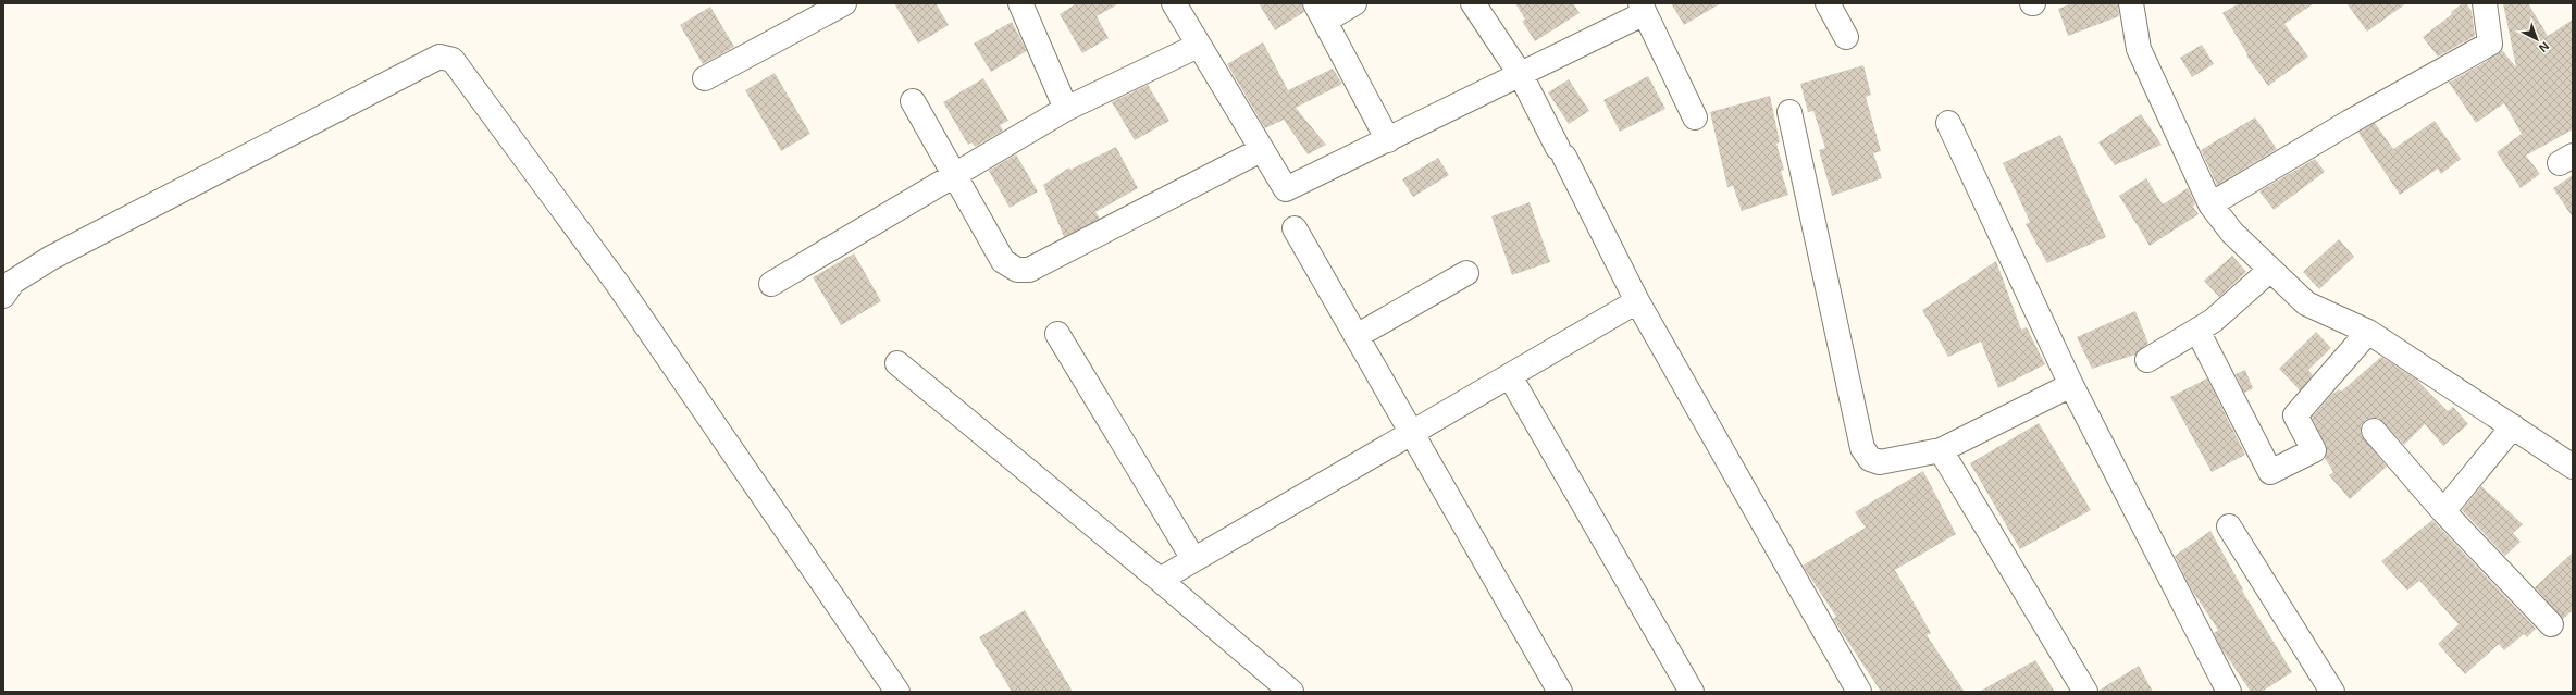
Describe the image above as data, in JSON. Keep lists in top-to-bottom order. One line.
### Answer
{"north":"bottom right"}
